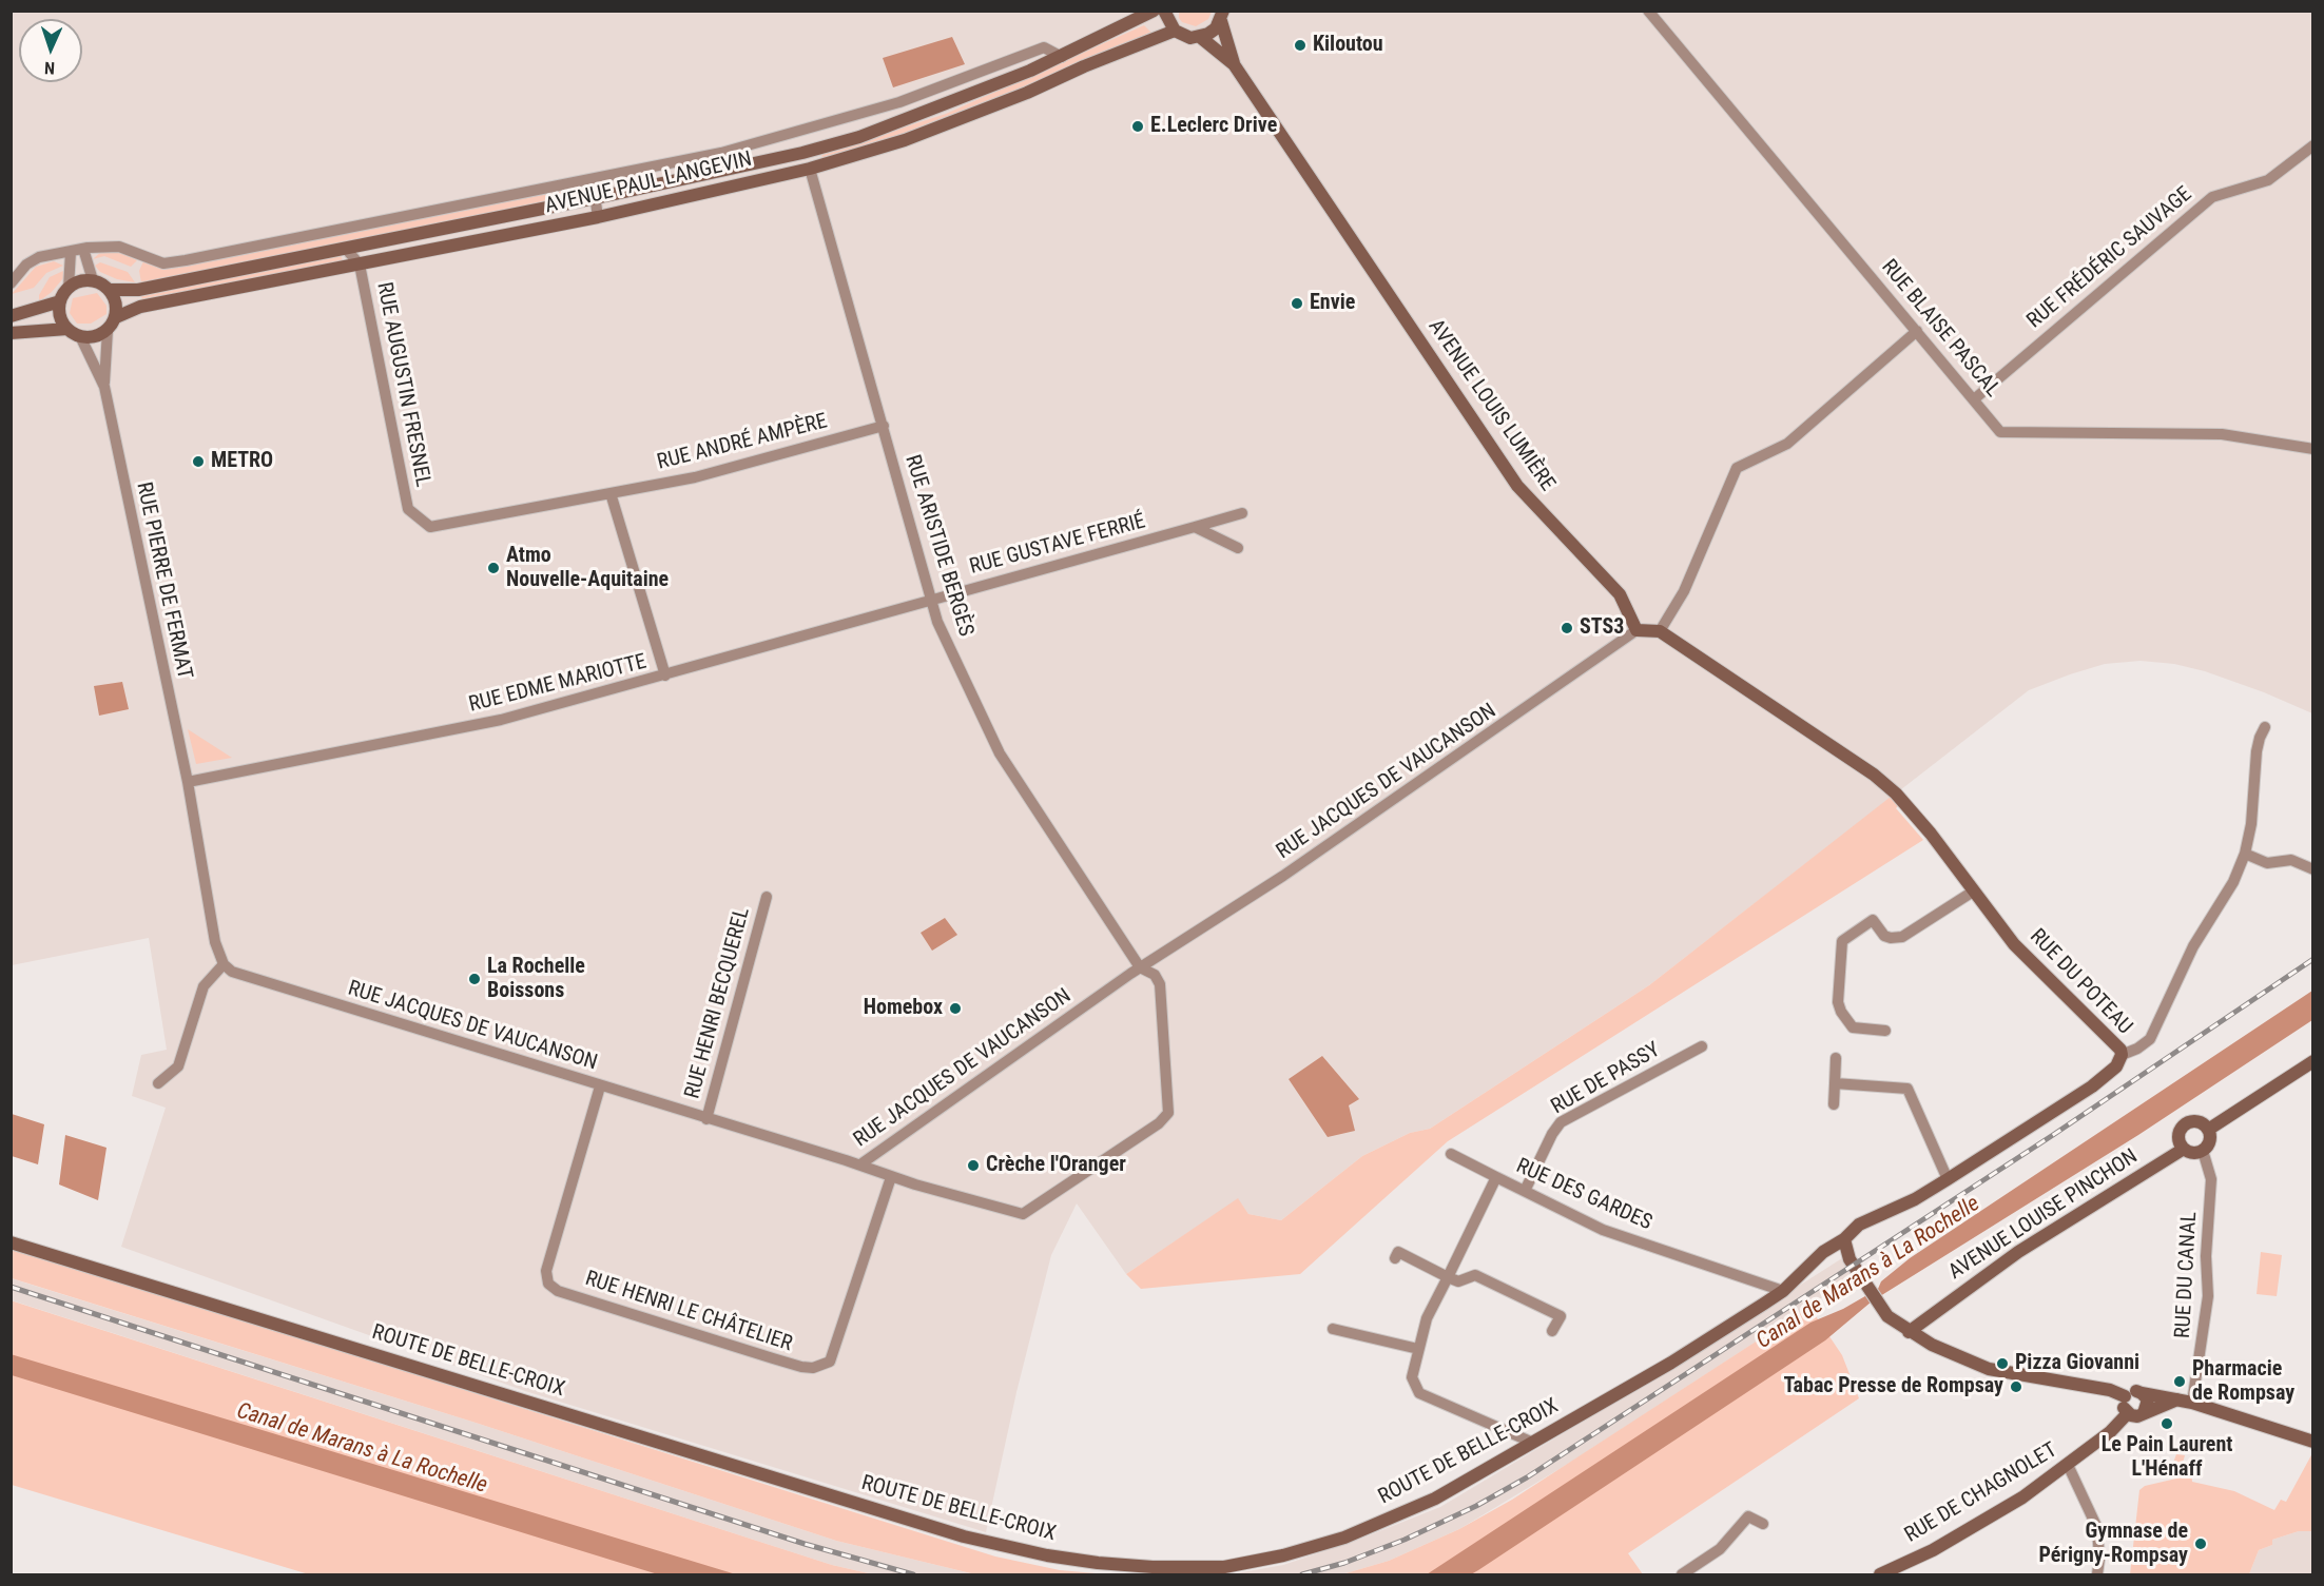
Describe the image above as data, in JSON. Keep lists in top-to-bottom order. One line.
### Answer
{"streets":{"street":["AVENUE PAUL LANGEVIN","RUE FRÉDÉRIC SAUVAGE","RUE BLAISE PASCAL","RUE AUGUSTIN FRESNEL","AVENUE LOUIS LUMIÈRE","RUE ANDRÉ AMPÈRE","RUE GUSTAVE FERRIÉ","RUE ARISTIDE BERGÈS","RUE PIERRE DE FERMAT","RUE EDME MARIOTTE","RUE JACQUES DE VAUCANSON","RUE DU POTEAU","RUE HENRI BECQUEREL","RUE DE PASSY","RUE DES GARDES","AVENUE LOUISE PINCHON","RUE DU CANAL","RUE HENRI LE CHÂTELIER","ROUTE DE BELLE-CROIX","RUE DE CHAGNOLET"]},"crossings":[["AVENUE PAUL LANGEVIN","RUE AUGUSTIN FRESNEL"],["AVENUE PAUL LANGEVIN","RUE ARISTIDE BERGÈS"],["AVENUE PAUL LANGEVIN","RUE PIERRE DE FERMAT"],["RUE FRÉDÉRIC SAUVAGE","RUE BLAISE PASCAL"],["RUE AUGUSTIN FRESNEL","RUE ANDRÉ AMPÈRE"],["AVENUE LOUIS LUMIÈRE","RUE JACQUES DE VAUCANSON"],["RUE ANDRÉ AMPÈRE","RUE ARISTIDE BERGÈS"],["RUE GUSTAVE FERRIÉ","RUE ARISTIDE BERGÈS"],["RUE GUSTAVE FERRIÉ","RUE EDME MARIOTTE"],["RUE ARISTIDE BERGÈS","RUE EDME MARIOTTE"],["RUE ARISTIDE BERGÈS","RUE JACQUES DE VAUCANSON"],["RUE ARISTIDE BERGÈS","RUE HENRI LE CHÂTELIER"],["RUE PIERRE DE FERMAT","RUE EDME MARIOTTE"],["RUE JACQUES DE VAUCANSON","RUE HENRI BECQUEREL"],["RUE JACQUES DE VAUCANSON","RUE HENRI LE CHÂTELIER"],["RUE DU POTEAU","ROUTE DE BELLE-CROIX"],["RUE DE PASSY","RUE DES GARDES"],["RUE DES GARDES","ROUTE DE BELLE-CROIX"],["AVENUE LOUISE PINCHON","RUE DU CANAL"]],"water":["Canal de Marans à La Rochelle"],"places":["Kiloutou","E.Leclerc Drive","Envie","METRO","Atmo Nouvelle-Aquitaine","STS3","La Rochelle Boissons","Homebox","Crèche l'Oranger","Pizza Giovanni","Pharmacie de Rompsay","Tabac Presse de Rompsay","Le Pain Laurent L'Hénaff","Gymnase de Périgny-Rompsay"],"north":"bottom"}
